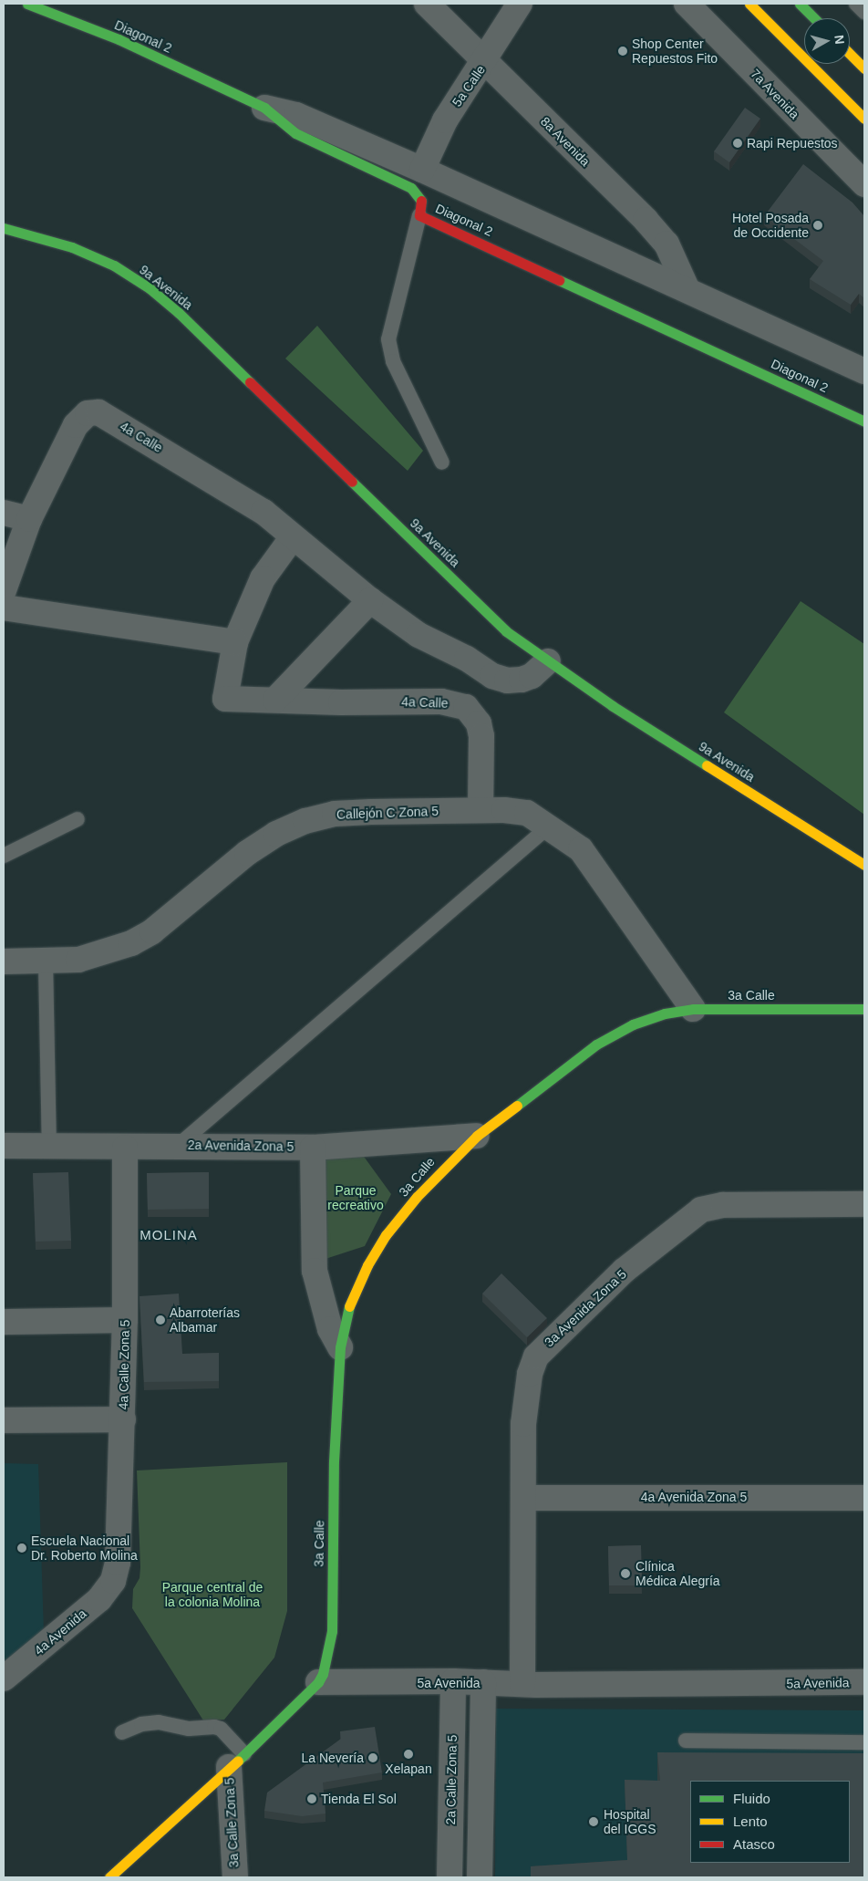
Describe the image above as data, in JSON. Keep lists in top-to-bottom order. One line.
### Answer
{"streets":{"street":["Diagonal 2","5a Calle","7a Avenida","8a Avenida","9a Avenida","4a Calle","Callejón C Zona 5","3a Calle","2a Avenida Zona 5","3a Avenida Zona 5","4a Calle Zona 5","4a Avenida Zona 5","4a Avenida","5a Avenida","2a Calle Zona 5","3a Calle Zona 5"]},"crossings":[["5a Calle","8a Avenida"],["9a Avenida","4a Calle"],["4a Calle","Callejón C Zona 5"],["Callejón C Zona 5","3a Calle"],["3a Calle","2a Avenida Zona 5"],["3a Calle","5a Avenida"],["2a Avenida Zona 5","4a Calle Zona 5"],["3a Avenida Zona 5","4a Avenida Zona 5"],["3a Avenida Zona 5","5a Avenida"],["4a Calle Zona 5","4a Avenida"],["5a Avenida","2a Calle Zona 5"]],"districts":["MOLINA"],"parks":["Parque recreativo","Parque central de la colonia Molina"],"places":["Shop Center Repuestos Fito","Rapi Repuestos","Hotel Posada de Occidente","Abarroterías Albamar","Escuela Nacional Dr. Roberto Molina","Clínica Médica Alegría","Xelapan","La Nevería","Tienda El Sol","Hospital del IGGS"],"legend":["Fluido","Lento","Atasco"],"north":"right"}
